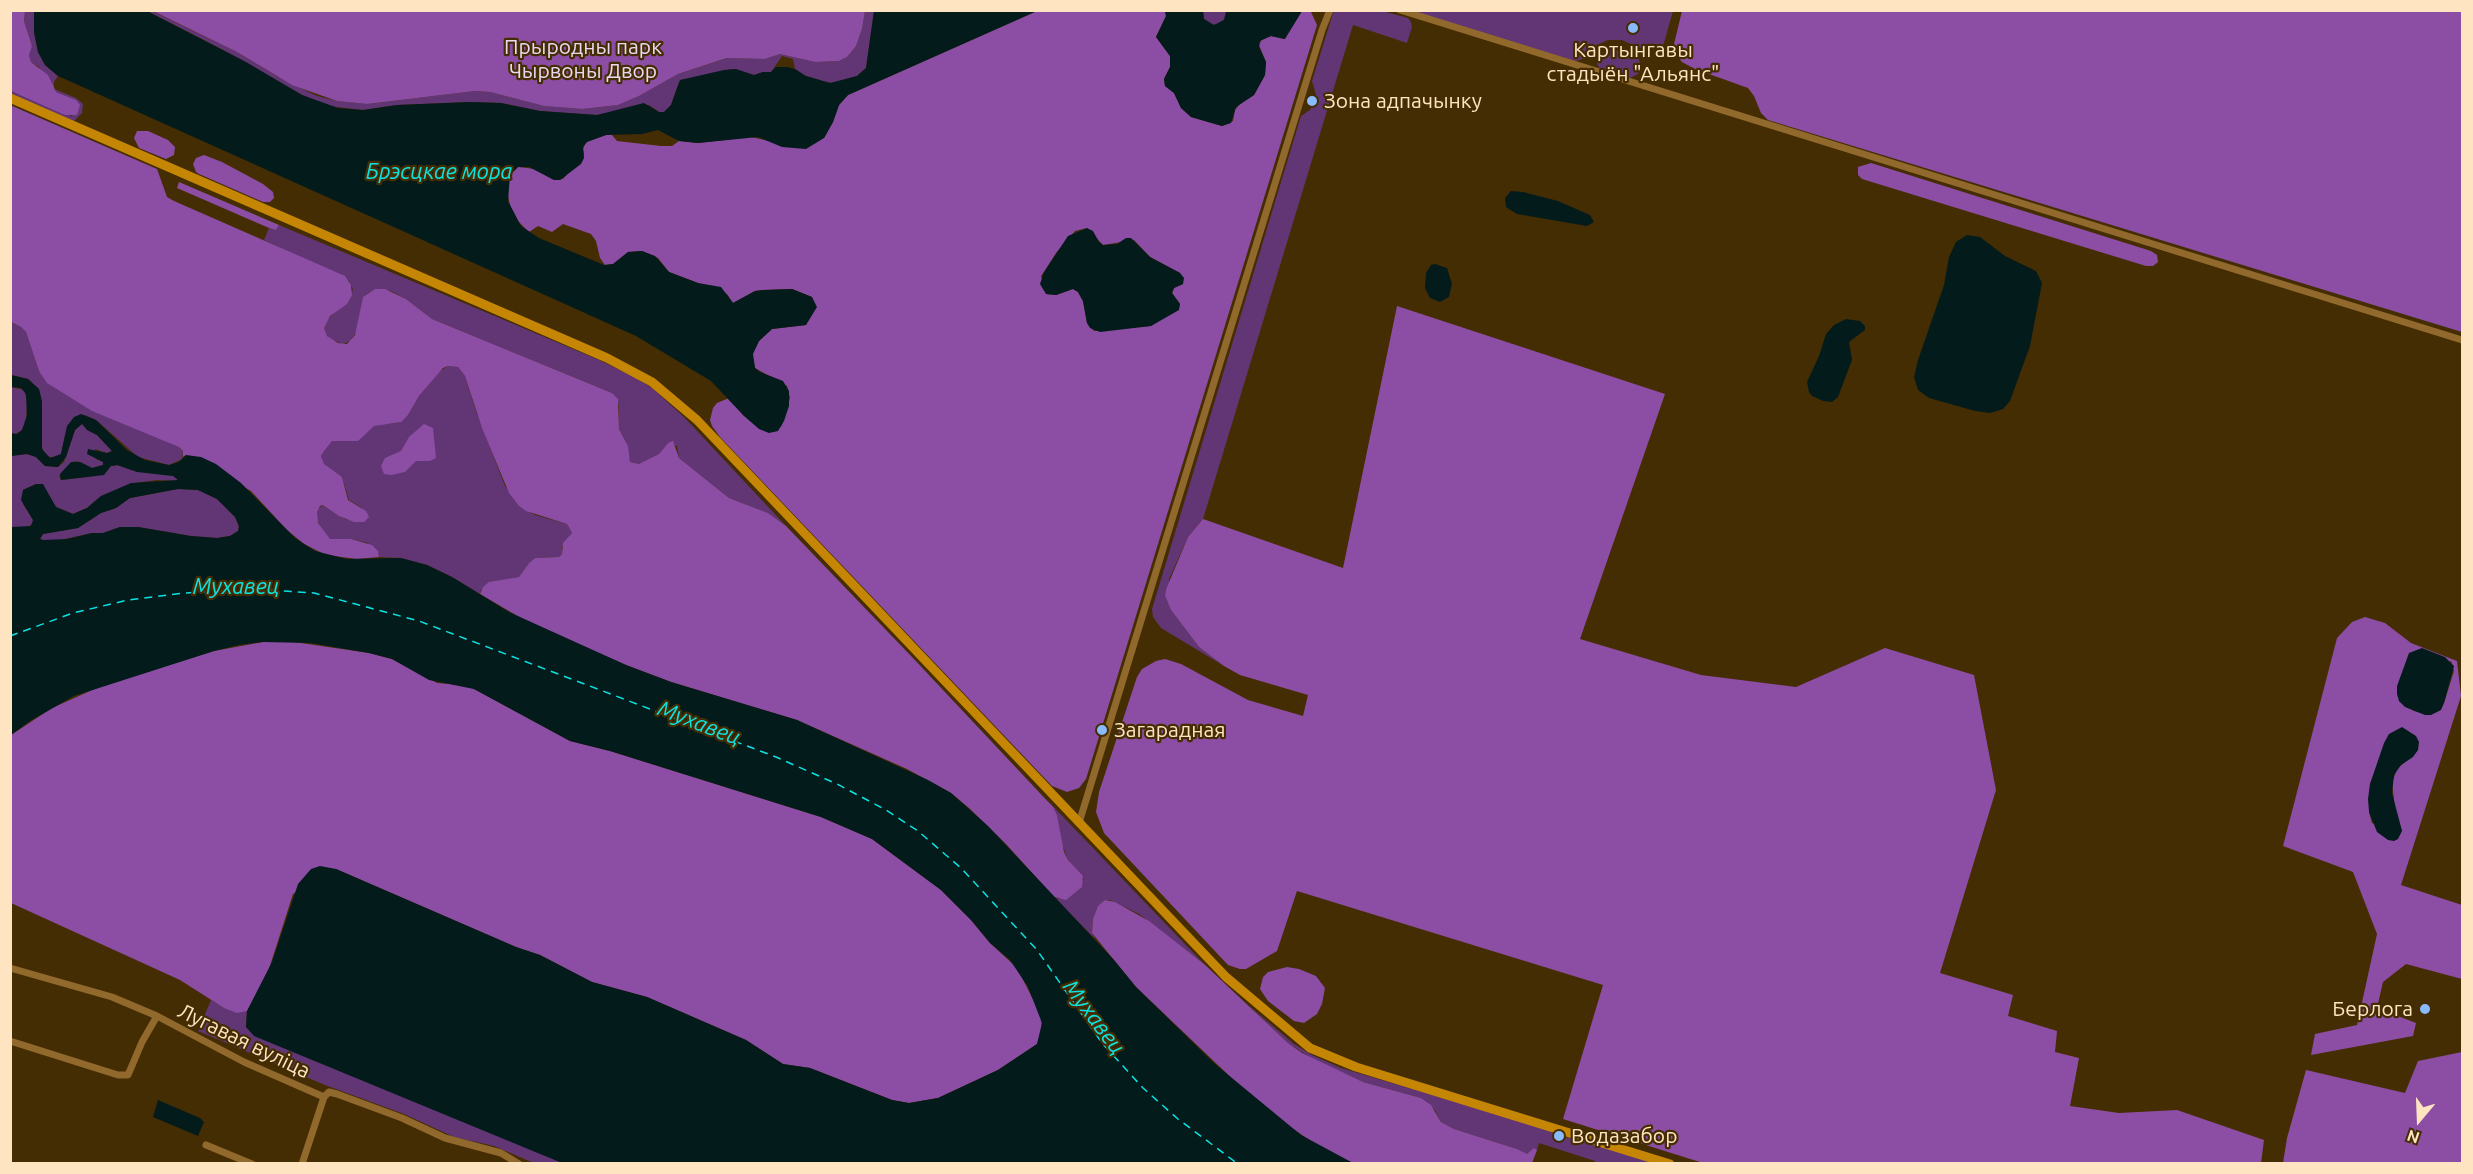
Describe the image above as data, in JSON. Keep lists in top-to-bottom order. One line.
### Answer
{"streets":{"street":["Лугавая вуліца"]},"water":["Брэсцкае мора","Мухавец"],"parks":["Прыродны парк Чырвоны Двор"],"places":["Картынгавы стадыён \"Альянс\"","Зона адпачынку","Загарадная","Берлога","Водазабор"],"north":"bottom"}
